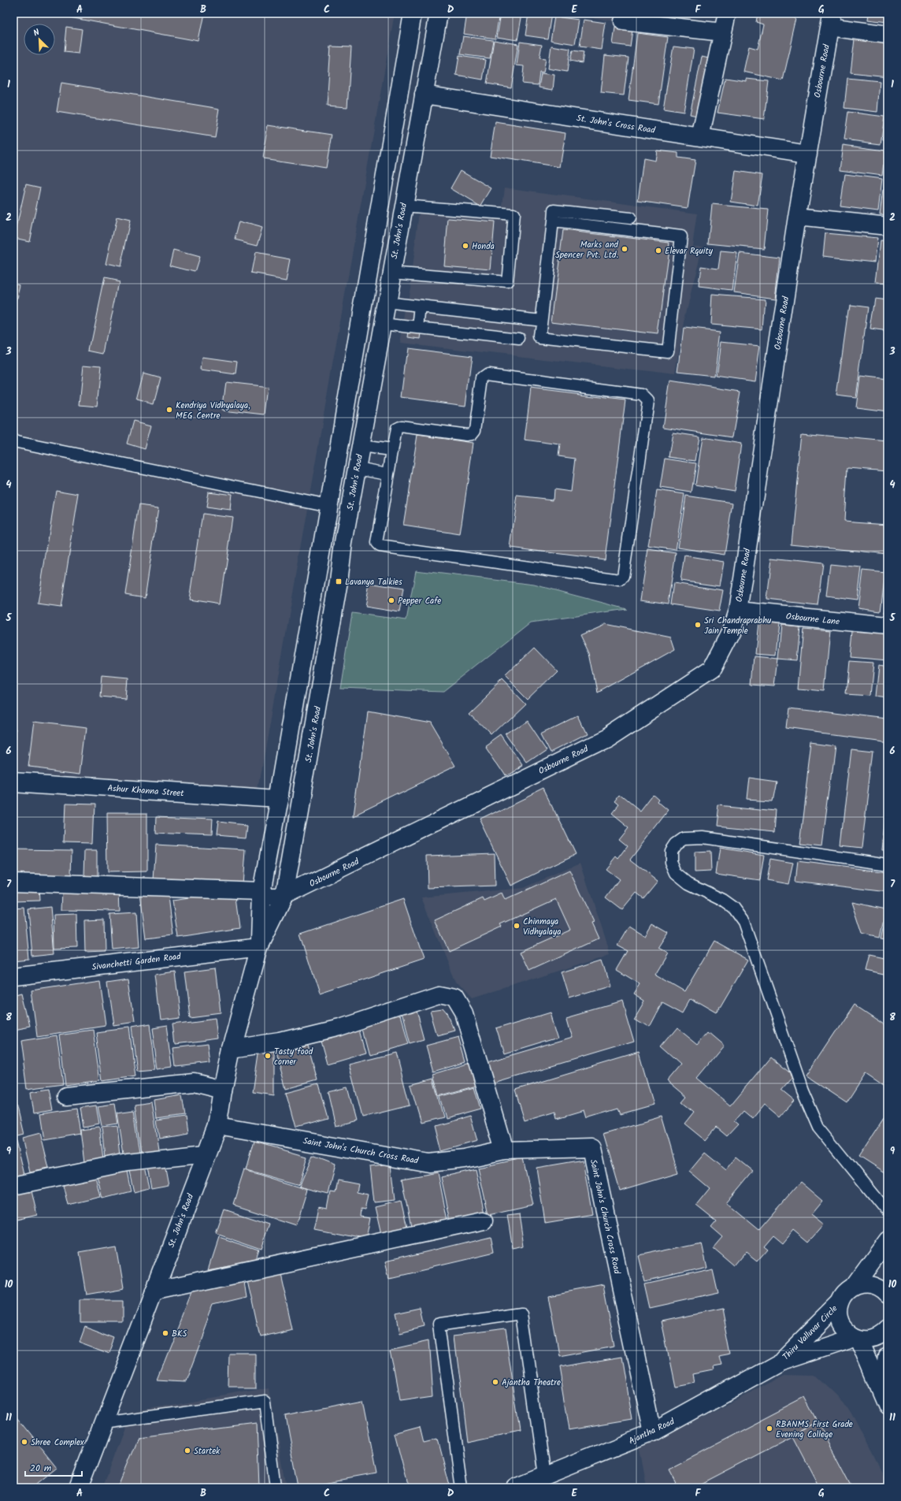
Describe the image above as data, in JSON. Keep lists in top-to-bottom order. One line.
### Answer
{"streets":{"street":["Osbourne Road","St. John's Cross Road","St. John's Road","Osbourne Lane","Ashur Khanna Street","Sivanchetti Garden Road","Saint John's Church Cross Road","Thiru Valluvar Circle","Ajantha Road"]},"crossings":[["Osbourne Road","St. John's Cross Road"],["Osbourne Road","St. John's Road"],["Osbourne Road","Osbourne Lane"],["St. John's Cross Road","St. John's Road"],["St. John's Road","Ashur Khanna Street"],["St. John's Road","Sivanchetti Garden Road"],["St. John's Road","Saint John's Church Cross Road"],["Saint John's Church Cross Road","Ajantha Road"],["Thiru Valluvar Circle","Ajantha Road"]],"places":{"other":["Honda","Marks and Spencer Pvt. Ltd.","Elevar Rquity","Kendriya Vidhyalaya, MEG Centre","Pepper Cafe","Sri Chandraprabhu Jain Temple","Chinmaya Vidhyalaya","Tasty food corner","BKS","Ajantha Theatre","RBANMS First Grade Evening College","Shree Complex","Startek"],"transit":["Lavanya Talkies"]},"scale_bar":"20 m","north":"top left","grid":{"columns":["A","B","C","D","E","F","G"],"rows":["1","2","3","4","5","6","7","8","9","10","11"]}}
